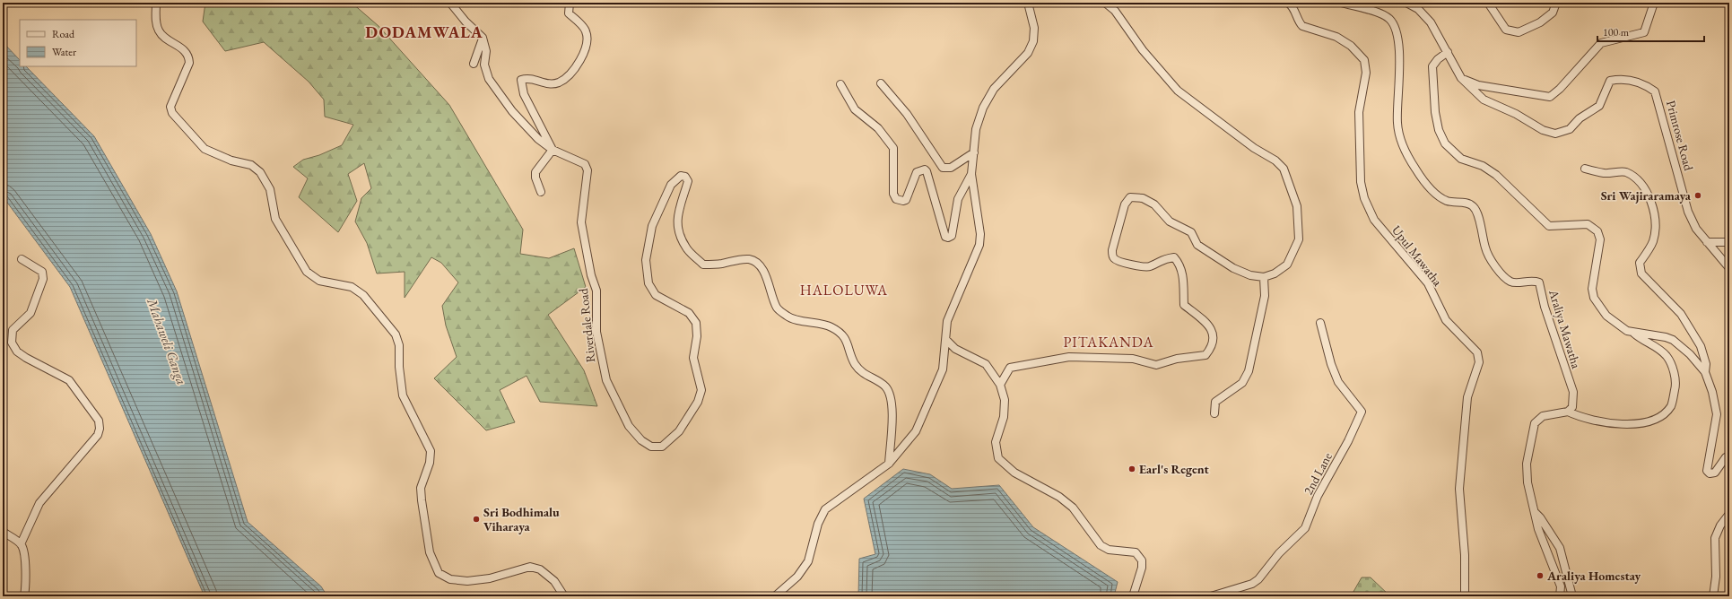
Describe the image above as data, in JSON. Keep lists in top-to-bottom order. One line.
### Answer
{"streets":{"street":["Primrose Road","Upul Mawatha","Riverdale Road","Araliya Mawatha","2nd Lane"]},"districts":["DODAMWALA","HALOLUWA","PITAKANDA"],"water":["Mahaweli Ganga"],"places":["Sri Wajiraramaya","Earl's Regent","Sri Bodhimalu Viharaya","Araliya Homestay"],"legend":["Road","Water"],"scale_bar":"100 m"}
